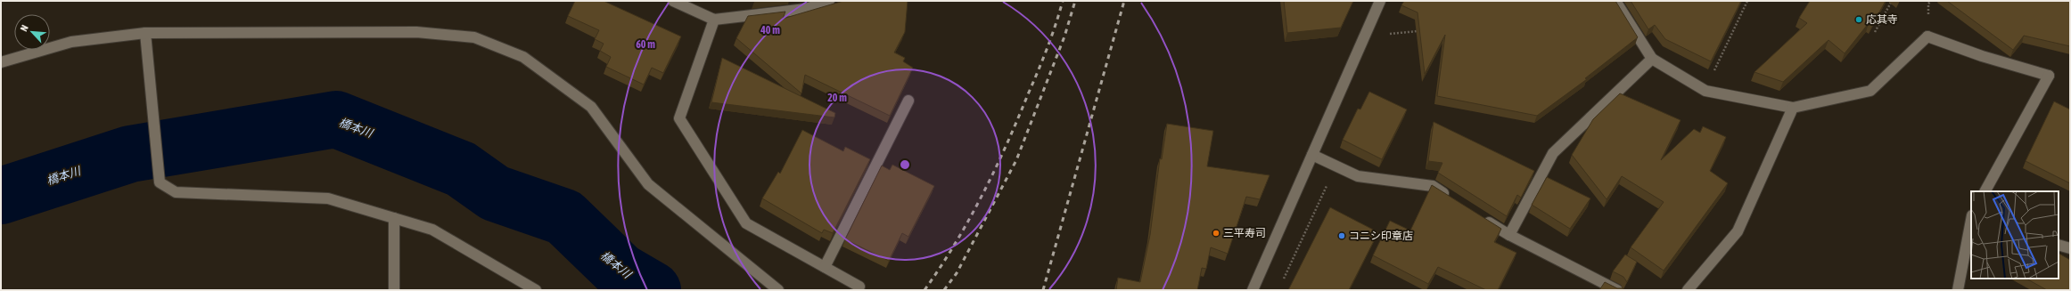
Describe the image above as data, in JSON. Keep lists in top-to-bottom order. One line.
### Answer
{"water":["橋本川"],"places":["応其寺","三平寿司","コニシ印章店"],"north":"top left","rings":["40 m","60 m","20 m"]}
